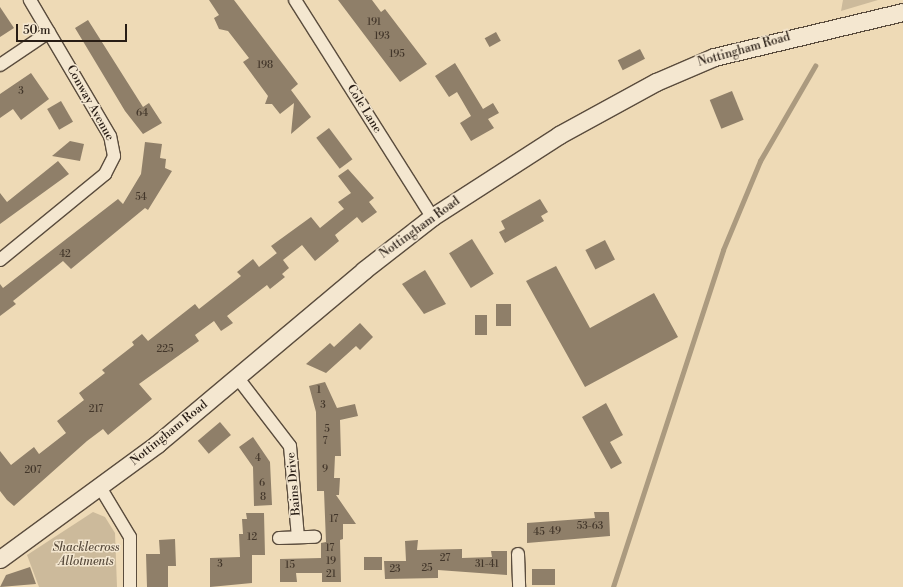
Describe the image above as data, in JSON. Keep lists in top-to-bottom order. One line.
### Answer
{"streets":{"main road":["Nottingham Road"],"street":["Conway Avenue","Cole Lane","Bains Drive"]},"crossings":[["Nottingham Road","Cole Lane"],["Nottingham Road","Bains Drive"]],"parks":["Shacklecross Allotments"],"house_numbers":["191","193","195","198","3","64","54","42","225","1","3","217","5","7","4","9","207","6","8","17","53-63","49","45","12","17","27","19","3","31-41","15","25","23","21"],"scale_bar":"50 m"}
